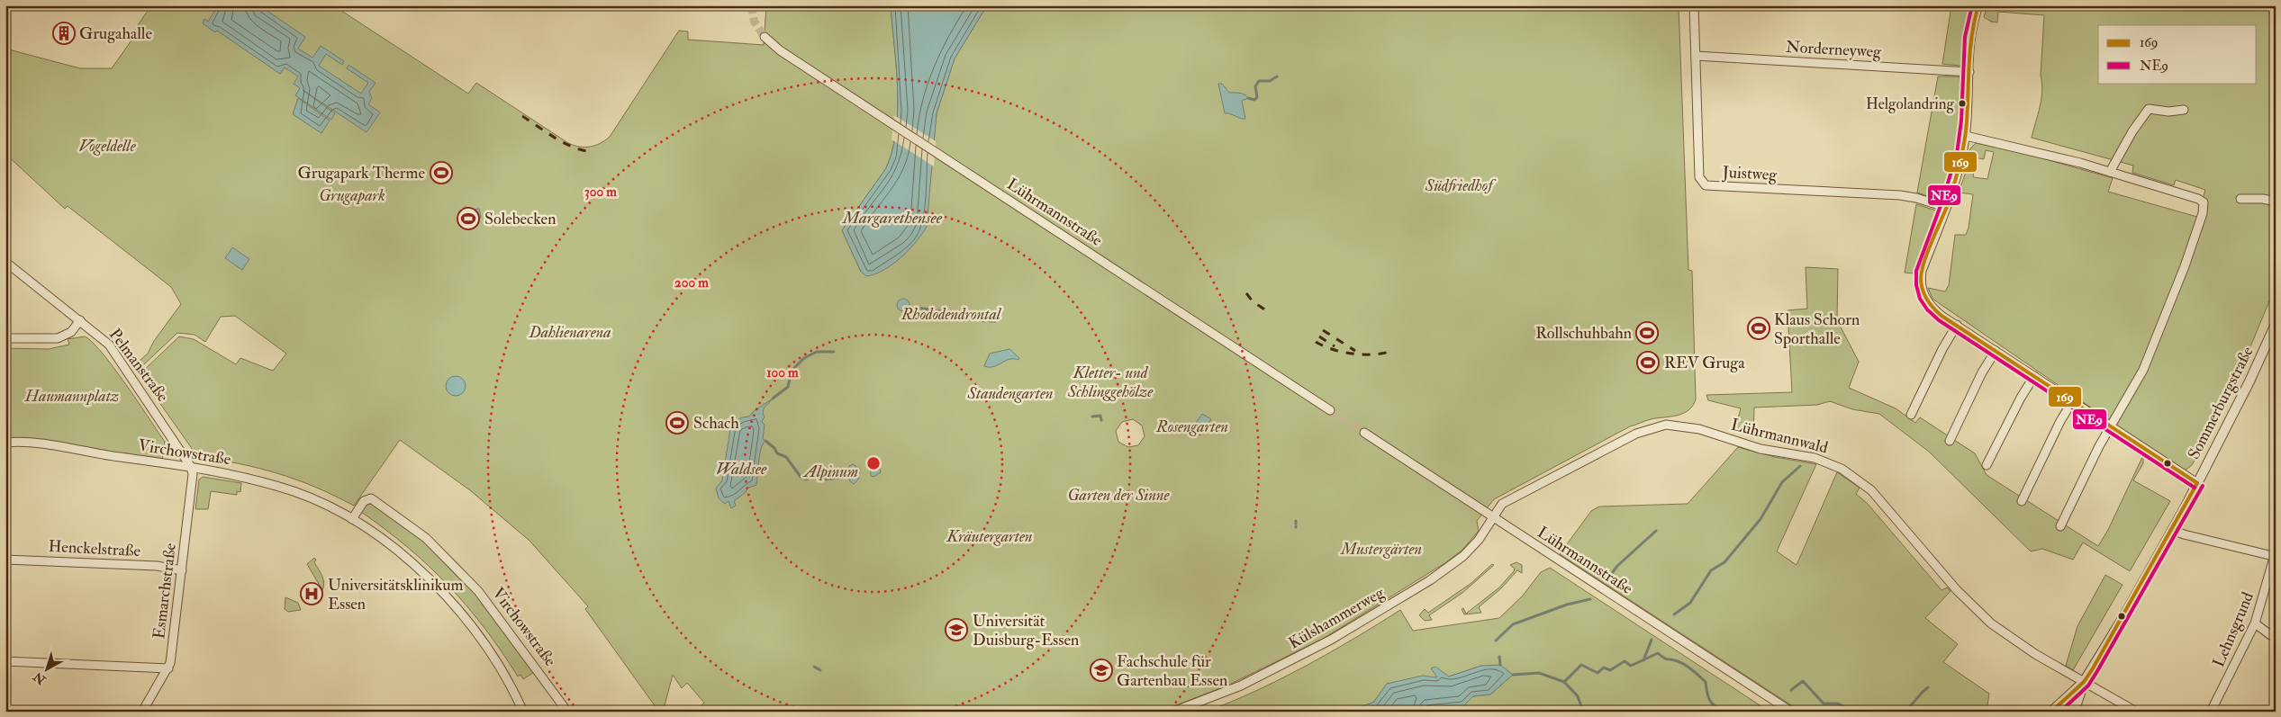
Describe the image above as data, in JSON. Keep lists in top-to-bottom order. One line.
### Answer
{"streets":{"street":["Norderneyweg","Juistweg","Lührmannstraße","Pelmanstraße","Sommerburgstraße","Lührmannwald","Virchowstraße","Henckelstraße","Esmarchstraße","Külshammerweg","Lehnsgrund"]},"crossings":[["Norderneyweg","Juistweg"],["Lührmannstraße","Lührmannwald"],["Lührmannstraße","Külshammerweg"],["Pelmanstraße","Virchowstraße"],["Pelmanstraße","Esmarchstraße"],["Sommerburgstraße","Lührmannwald"],["Lührmannwald","Külshammerweg"],["Virchowstraße","Esmarchstraße"],["Henckelstraße","Esmarchstraße"]],"water":["Margarethensee","Waldsee"],"parks":["Vogeldelle","Südfriedhof","Grugapark","Rhododendrontal","Dahlienarena","Kletter- und Schlinggehölze","Staudengarten","Haumannplatz","Rosengarten","Alpinum","Garten der Sinne","Kräutergarten","Mustergärten"],"places":{"building":["Grugahalle"],"other":["Helgolandring"],"sports":["Grugapark Therme","Solebecken","Klaus Schorn Sporthalle","Rollschuhbahn","REV Gruga","Schach"],"hospital":["Universitätsklinikum Essen"],"school or university":["Universität Duisburg-Essen","Fachschule für Gartenbau Essen"]},"lines":["transit line 169","transit line NE9"],"legend":["169","NE9"],"north":"bottom left","rings":["300 m","200 m","100 m"]}
